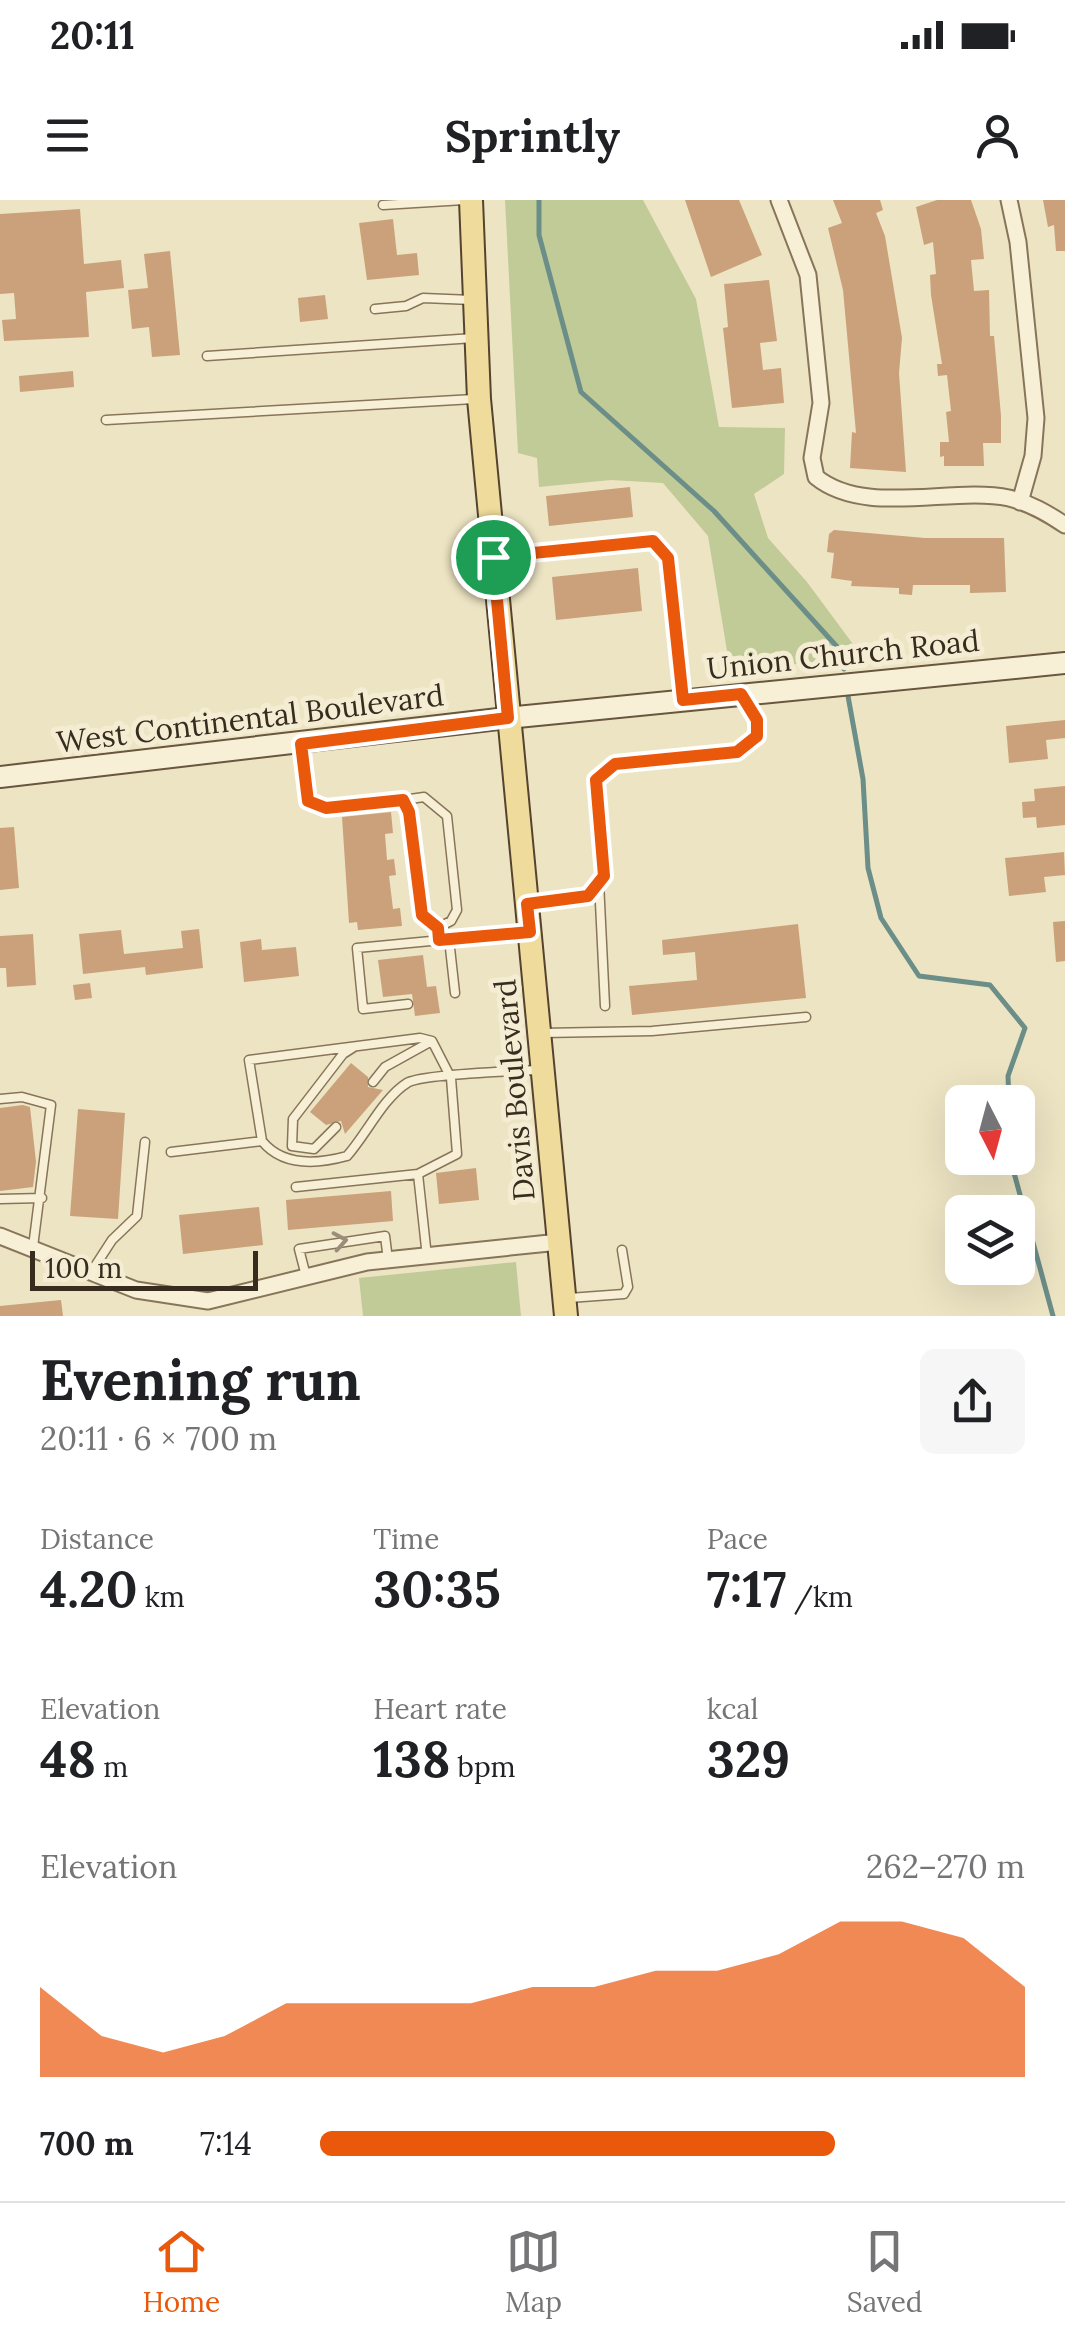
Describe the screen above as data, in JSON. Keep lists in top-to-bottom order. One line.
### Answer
{"streets":{"main road":["Davis Boulevard"],"street":["Union Church Road","West Continental Boulevard"]},"crossings":[["Union Church Road","West Continental Boulevard"],["Union Church Road","Davis Boulevard"],["West Continental Boulevard","Davis Boulevard"]],"scale_bar":"100 m","north":"bottom","page":{"status":"20:11","header":"Sprintly","scale":"100 m","heading":["Evening run","20:11 · 6 × 700 m"],"stats":[["Distance","4.20 km"],["Time","30:35"],["Pace","7:17 /km"],["Elevation","48 m"],["Heart rate","138 bpm"],["kcal","329"]],"chart":["Elevation","262–270 m"],"list":[{"name":"700 m","note":"7:14"}],"tabs":["Home","Map","Saved"]}}
